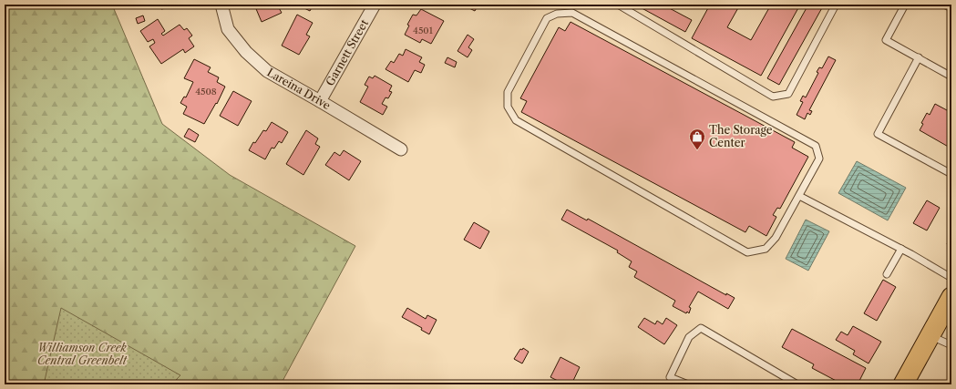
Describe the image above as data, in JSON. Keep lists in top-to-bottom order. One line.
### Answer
{"streets":{"street":["Garnett Street","Lareina Drive"]},"crossings":[["Garnett Street","Lareina Drive"]],"parks":["Williamson Creek Central Greenbelt"],"places":{"shop":["The Storage Center"]},"house_numbers":["4501","4508"]}
